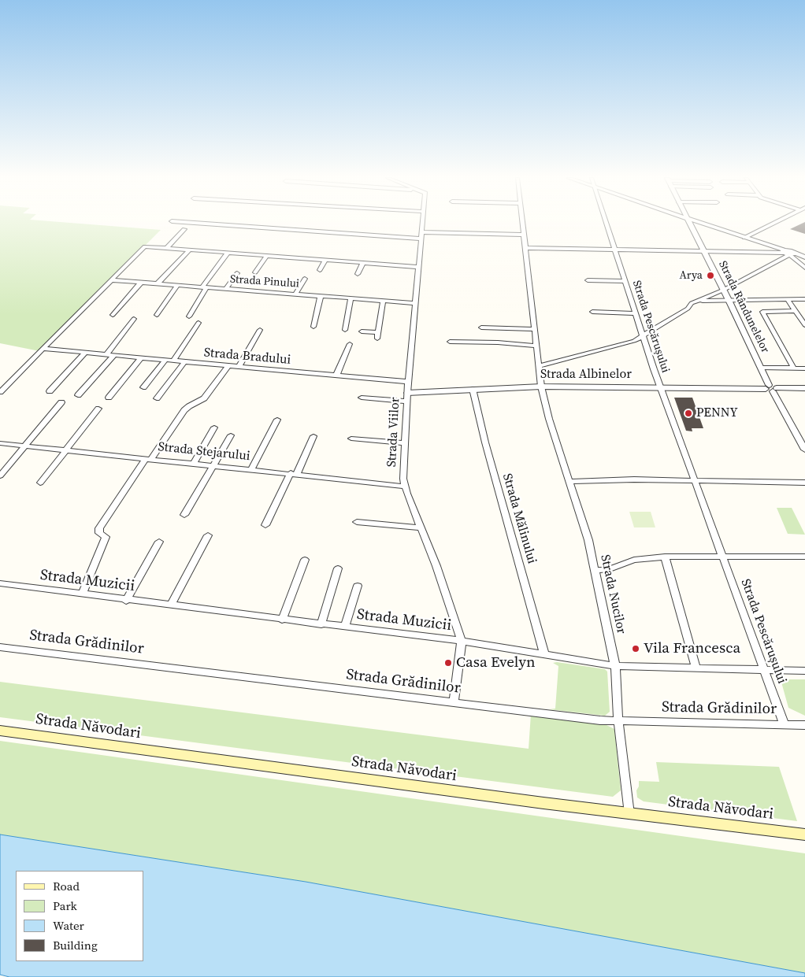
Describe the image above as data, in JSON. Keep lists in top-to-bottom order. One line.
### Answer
{"streets":{"main road":["Strada Năvodari"],"street":["Strada Pinului","Strada Rândunelelor","Strada Pescărușului","Strada Bradului","Strada Albinelor","Strada Viilor","Strada Stejarului","Strada Mălinului","Strada Muzicii","Strada Nucilor","Strada Grădinilor"]},"crossings":[["Strada Pinului","Strada Viilor"],["Strada Rândunelelor","Strada Albinelor"],["Strada Pescărușului","Strada Albinelor"],["Strada Pescărușului","Strada Muzicii"],["Strada Pescărușului","Strada Grădinilor"],["Strada Bradului","Strada Viilor"],["Strada Albinelor","Strada Viilor"],["Strada Albinelor","Strada Mălinului"],["Strada Albinelor","Strada Nucilor"],["Strada Viilor","Strada Stejarului"],["Strada Viilor","Strada Muzicii"],["Strada Viilor","Strada Grădinilor"],["Strada Mălinului","Strada Muzicii"],["Strada Muzicii","Strada Nucilor"],["Strada Nucilor","Strada Grădinilor"],["Strada Nucilor","Strada Năvodari"]],"places":["Arya","PENNY","Vila Francesca","Casa Evelyn"],"legend":["Road","Park","Water","Building"]}
